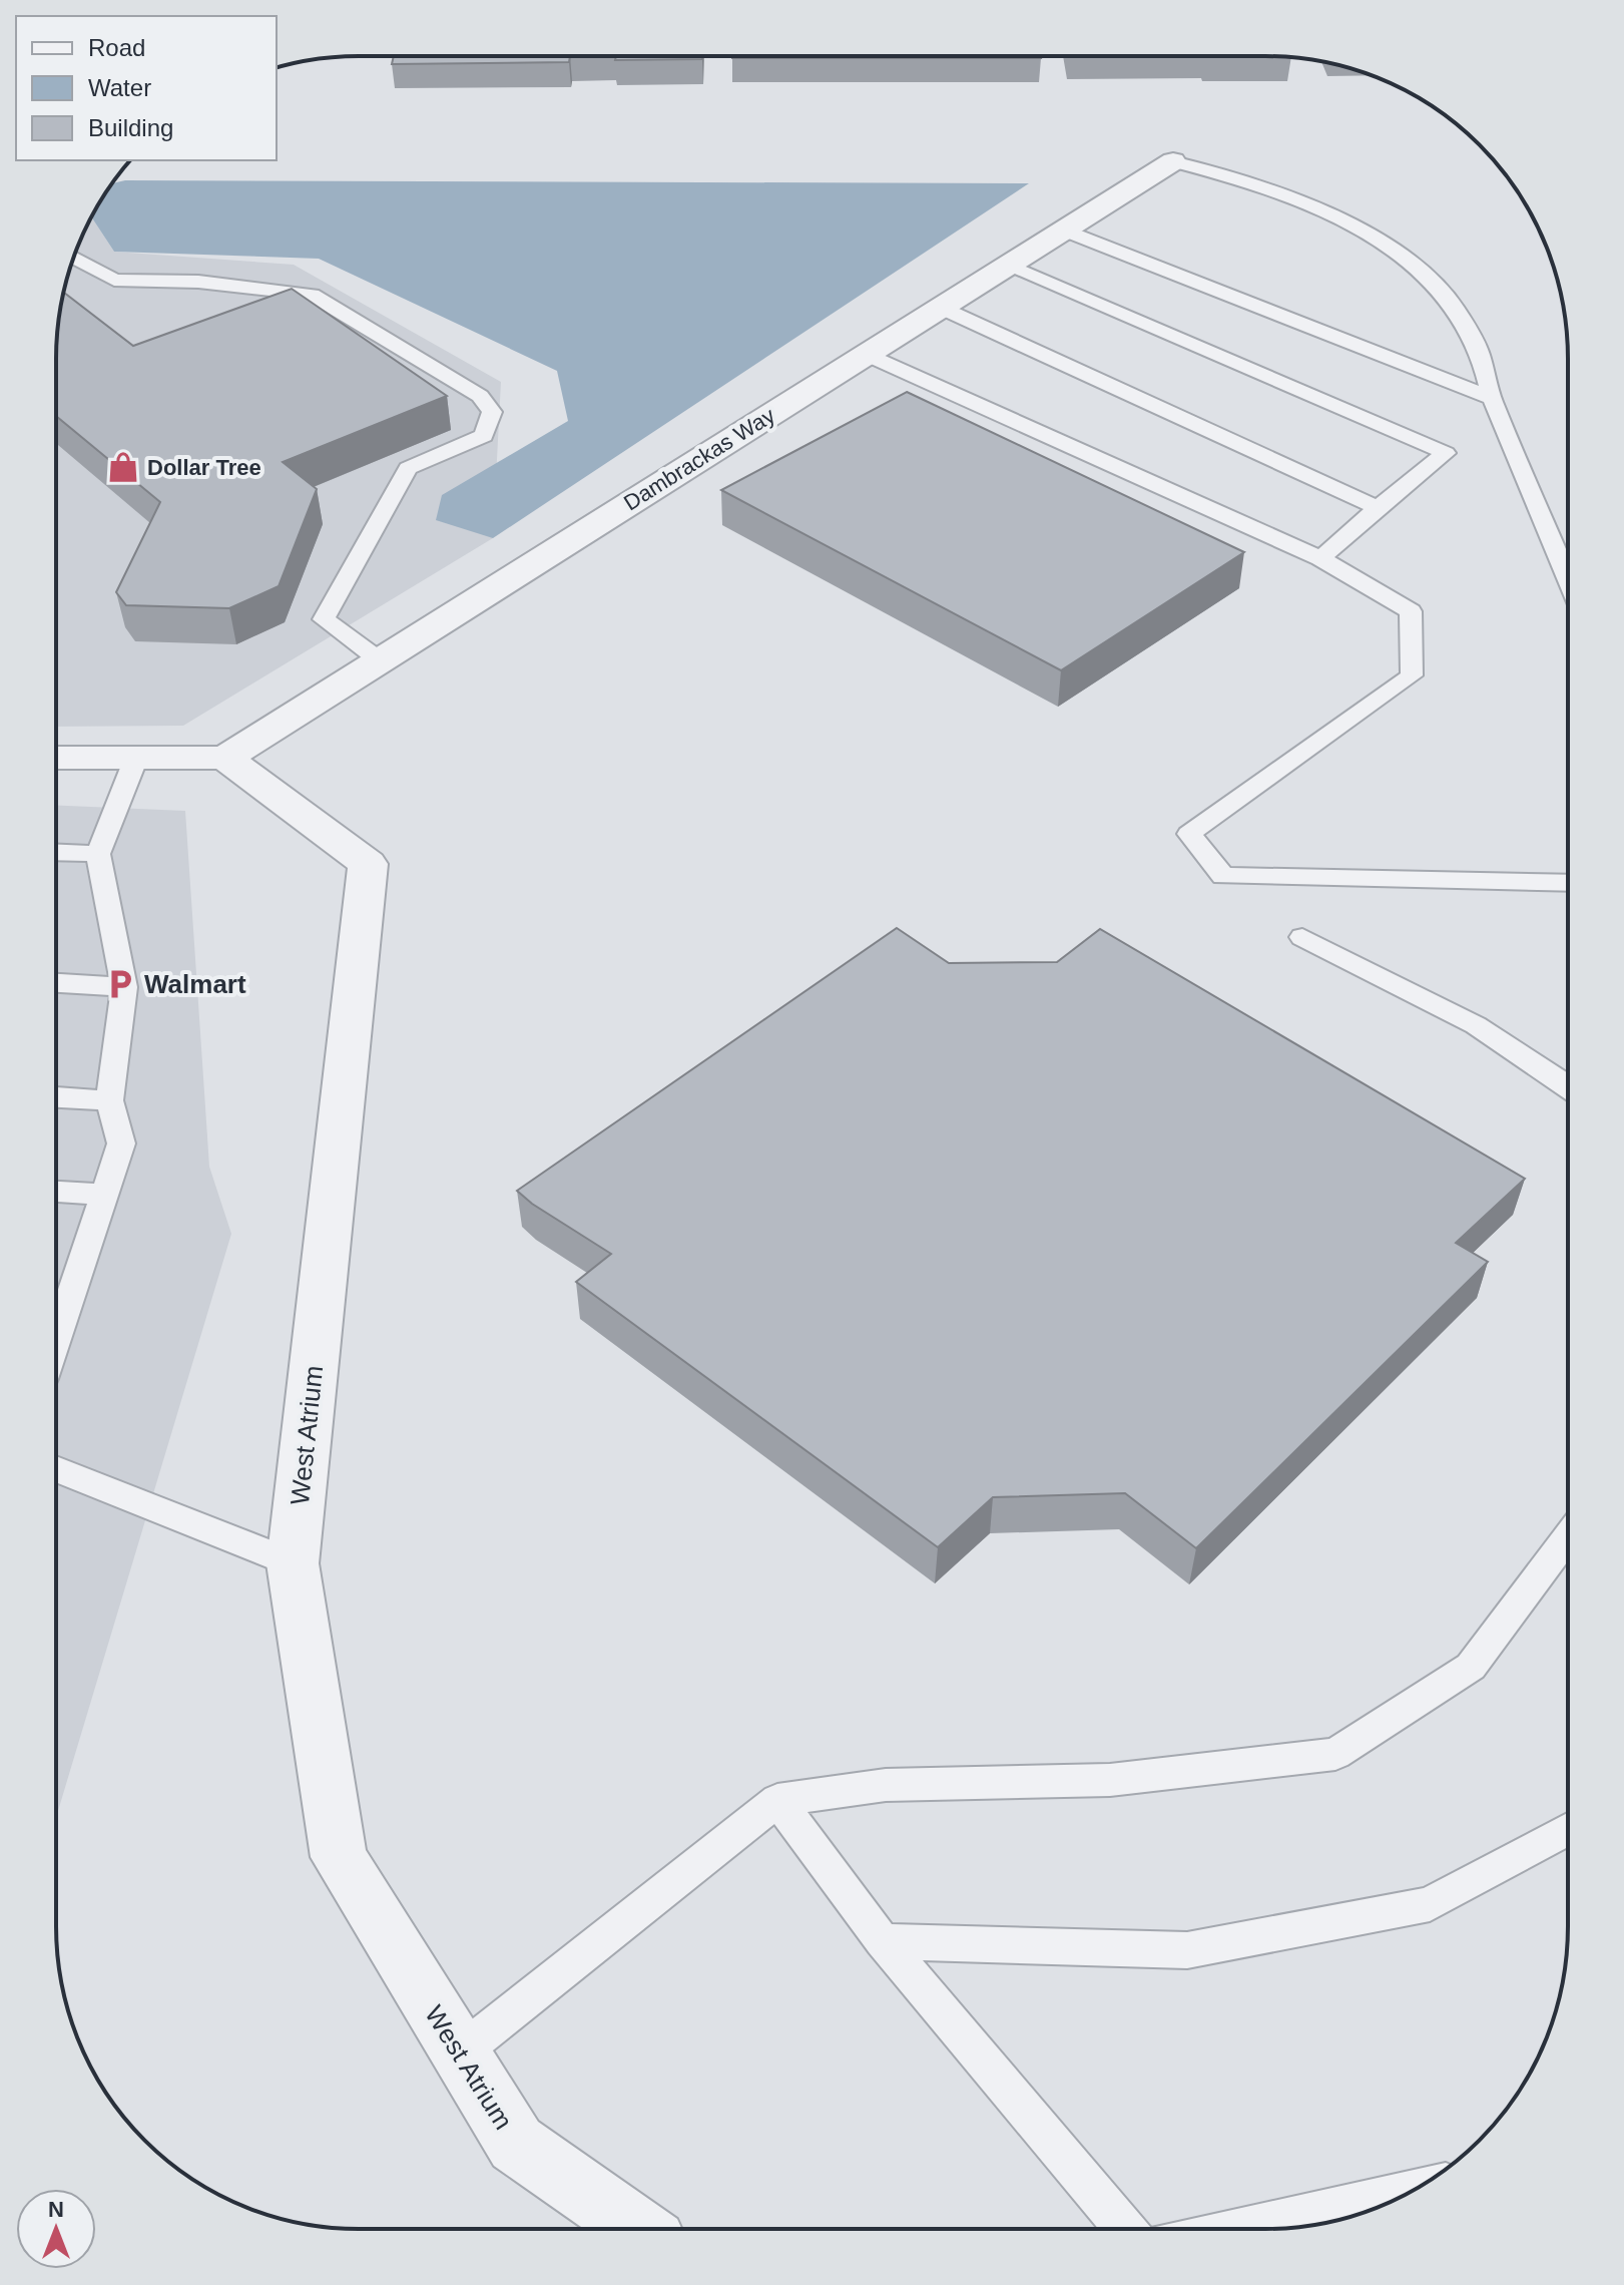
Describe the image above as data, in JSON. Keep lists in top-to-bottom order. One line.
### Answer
{"streets":{"street":["Dambrackas Way","West Atrium"]},"crossings":[["Dambrackas Way","West Atrium"]],"places":{"shop":["Dollar Tree"],"parking":["Walmart"]},"legend":["Road","Water","Building"],"north":"top"}
